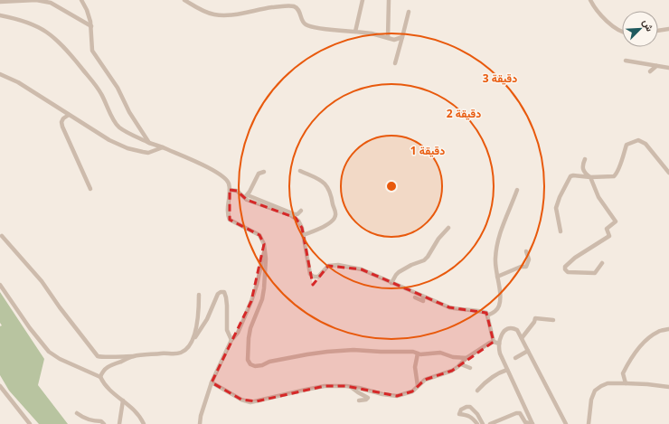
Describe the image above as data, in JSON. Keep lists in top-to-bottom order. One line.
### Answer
{"north":"top right","rings":["3 دقيقة","2 دقيقة","1 دقيقة"]}
